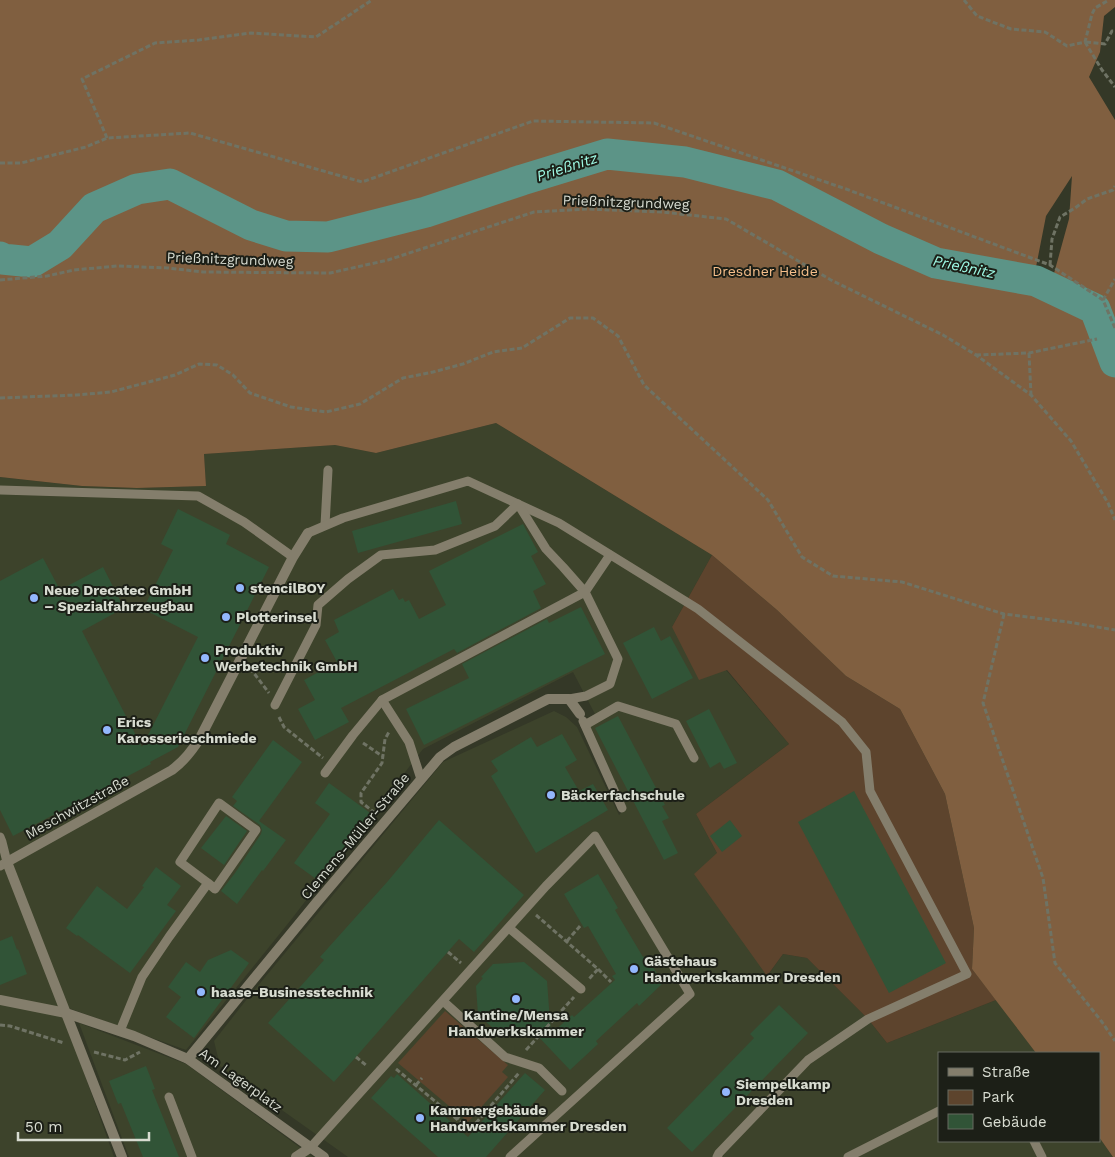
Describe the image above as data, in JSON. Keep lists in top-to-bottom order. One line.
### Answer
{"streets":{"street":["Meschwitzstraße","Clemens-Müller-Straße","Am Lagerplatz"],"path":["Prießnitzgrundweg"]},"crossings":[["Clemens-Müller-Straße","Am Lagerplatz"]],"water":["Prießnitz"],"parks":["Dresdner Heide"],"places":["stencilBOY","Neue Drecatec GmbH – Spezialfahrzeugbau","Plotterinsel","Produktiv Werbetechnik GmbH","Erics Karosserieschmiede","Bäckerfachschule","Gästehaus Handwerkskammer Dresden","haase-Businesstechnik","Kantine/Mensa Handwerkskammer","Siempelkamp Dresden","Kammergebäude Handwerkskammer Dresden"],"legend":["Straße","Park","Gebäude"],"scale_bar":"50 m"}
